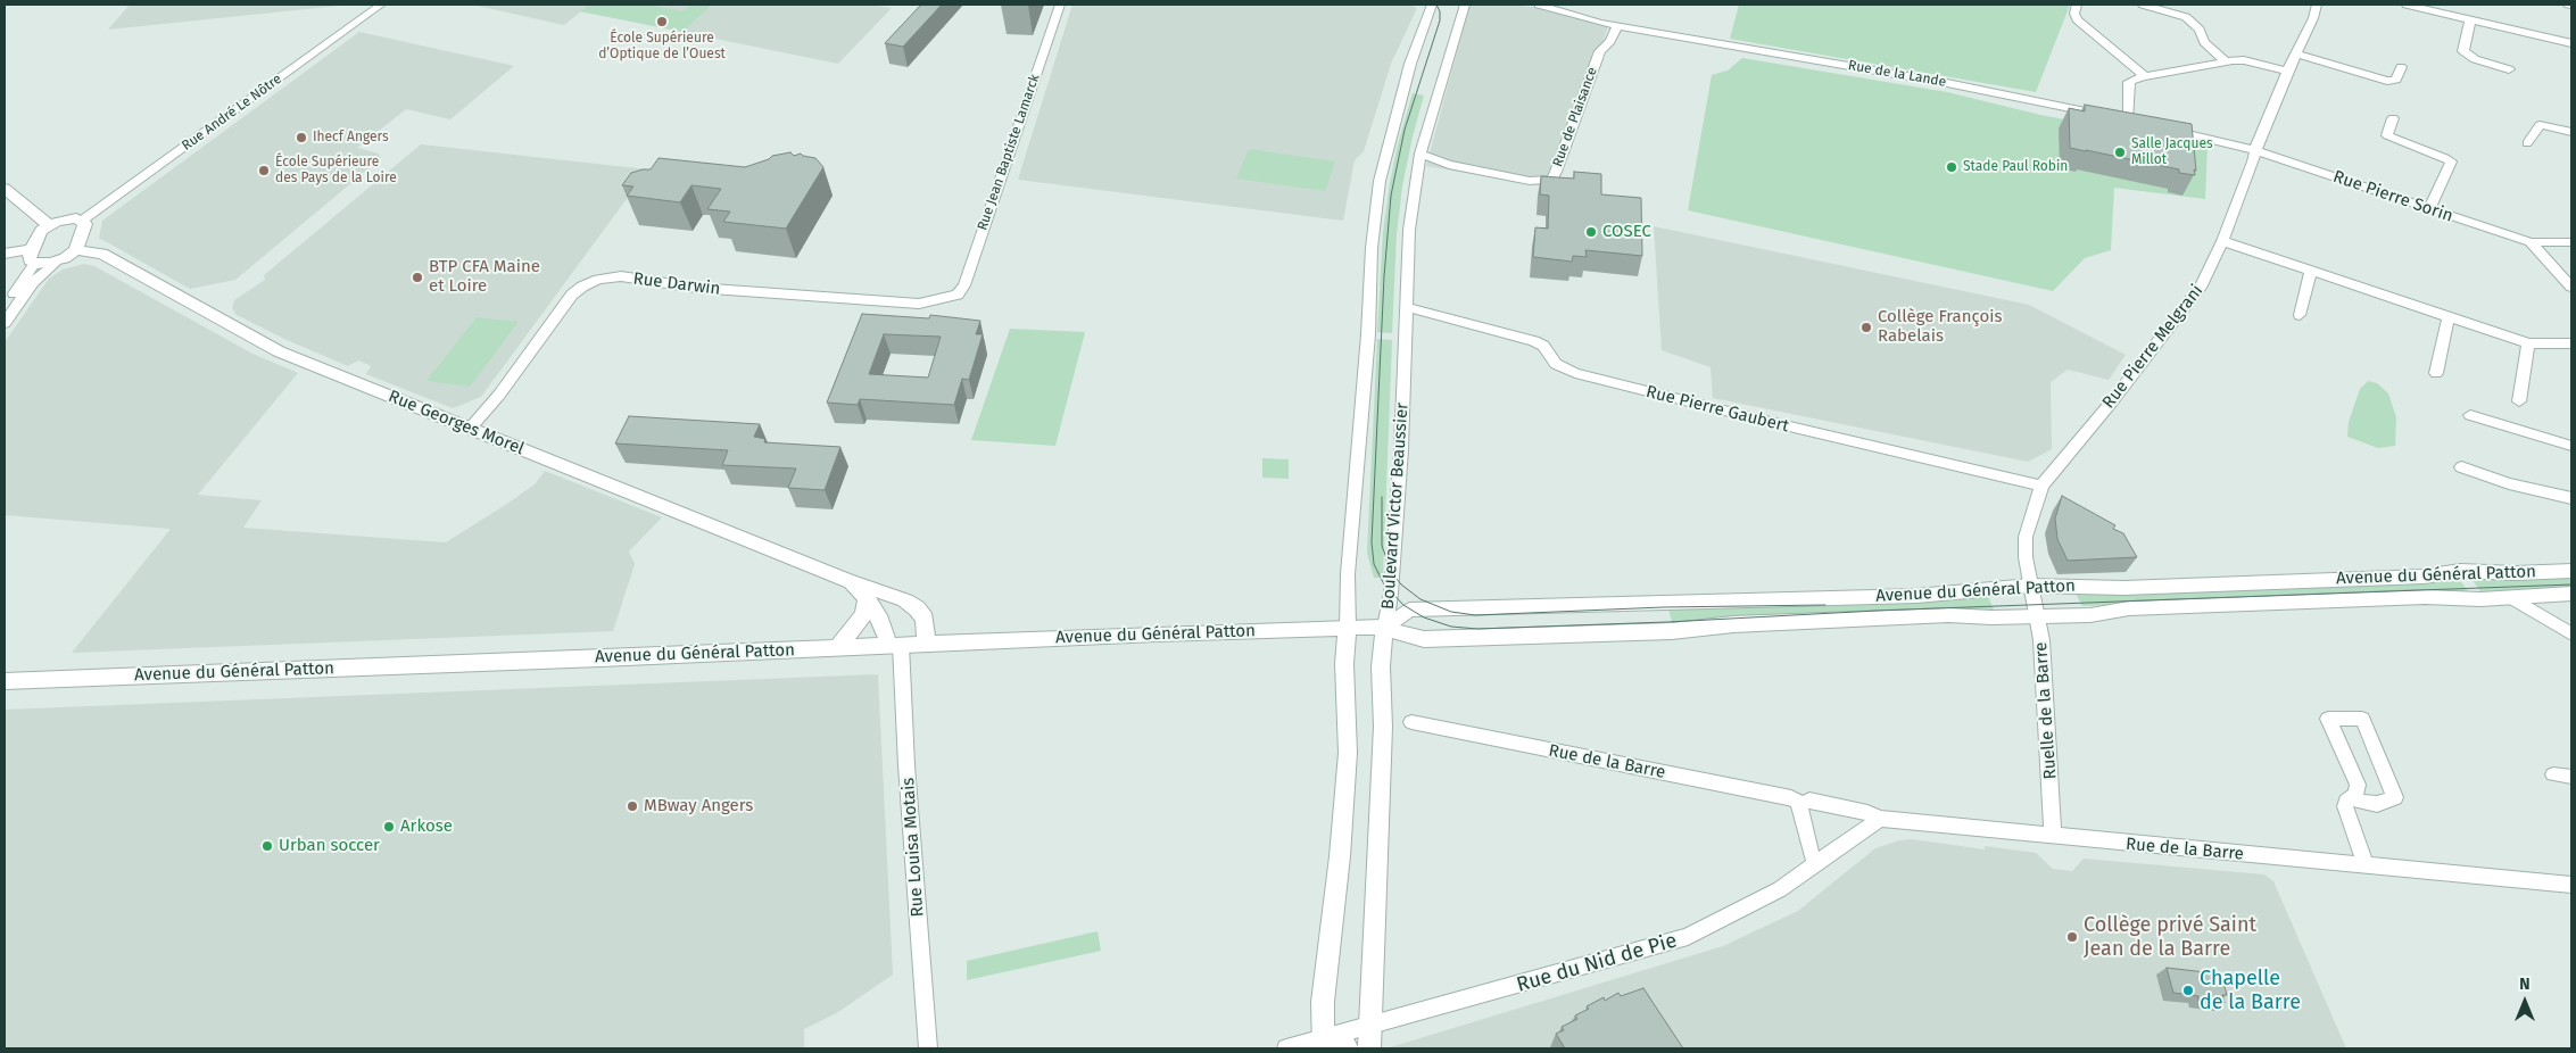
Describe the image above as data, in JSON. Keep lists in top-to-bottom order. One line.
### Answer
{"streets":{"street":["Rue de la Lande","Rue André Le Nôtre","Rue de Plaisance","Rue Jean Baptiste Lamarck","Rue Pierre Sorin","Rue Darwin","Rue Pierre Melgrani","Rue Pierre Gaubert","Rue Georges Morel","Boulevard Victor Beaussier","Avenue du Général Patton","Ruelle de la Barre","Rue de la Barre","Rue Louisa Motais","Rue du Nid de Pie"]},"crossings":[["Rue de la Lande","Rue de Plaisance"],["Rue de Plaisance","Boulevard Victor Beaussier"],["Rue Jean Baptiste Lamarck","Rue Darwin"],["Rue Pierre Sorin","Rue Pierre Melgrani"],["Rue Darwin","Rue Georges Morel"],["Rue Pierre Melgrani","Rue Pierre Gaubert"],["Rue Pierre Melgrani","Avenue du Général Patton"],["Rue Pierre Melgrani","Ruelle de la Barre"],["Rue Pierre Gaubert","Boulevard Victor Beaussier"],["Rue Georges Morel","Avenue du Général Patton"],["Rue Georges Morel","Rue Louisa Motais"],["Boulevard Victor Beaussier","Avenue du Général Patton"],["Boulevard Victor Beaussier","Rue du Nid de Pie"],["Avenue du Général Patton","Ruelle de la Barre"],["Avenue du Général Patton","Rue Louisa Motais"],["Ruelle de la Barre","Rue de la Barre"],["Rue de la Barre","Rue du Nid de Pie"]],"places":["École Supérieure d’Optique de l’Ouest","Ihecf Angers","Salle Jacques Millot","Stade Paul Robin","École Supérieure des Pays de la Loire","COSEC","BTP CFA Maine et Loire","Collège François Rabelais","MBway Angers","Arkose","Urban soccer","Collège privé Saint Jean de la Barre","Chapelle de la Barre"],"north":"top"}
